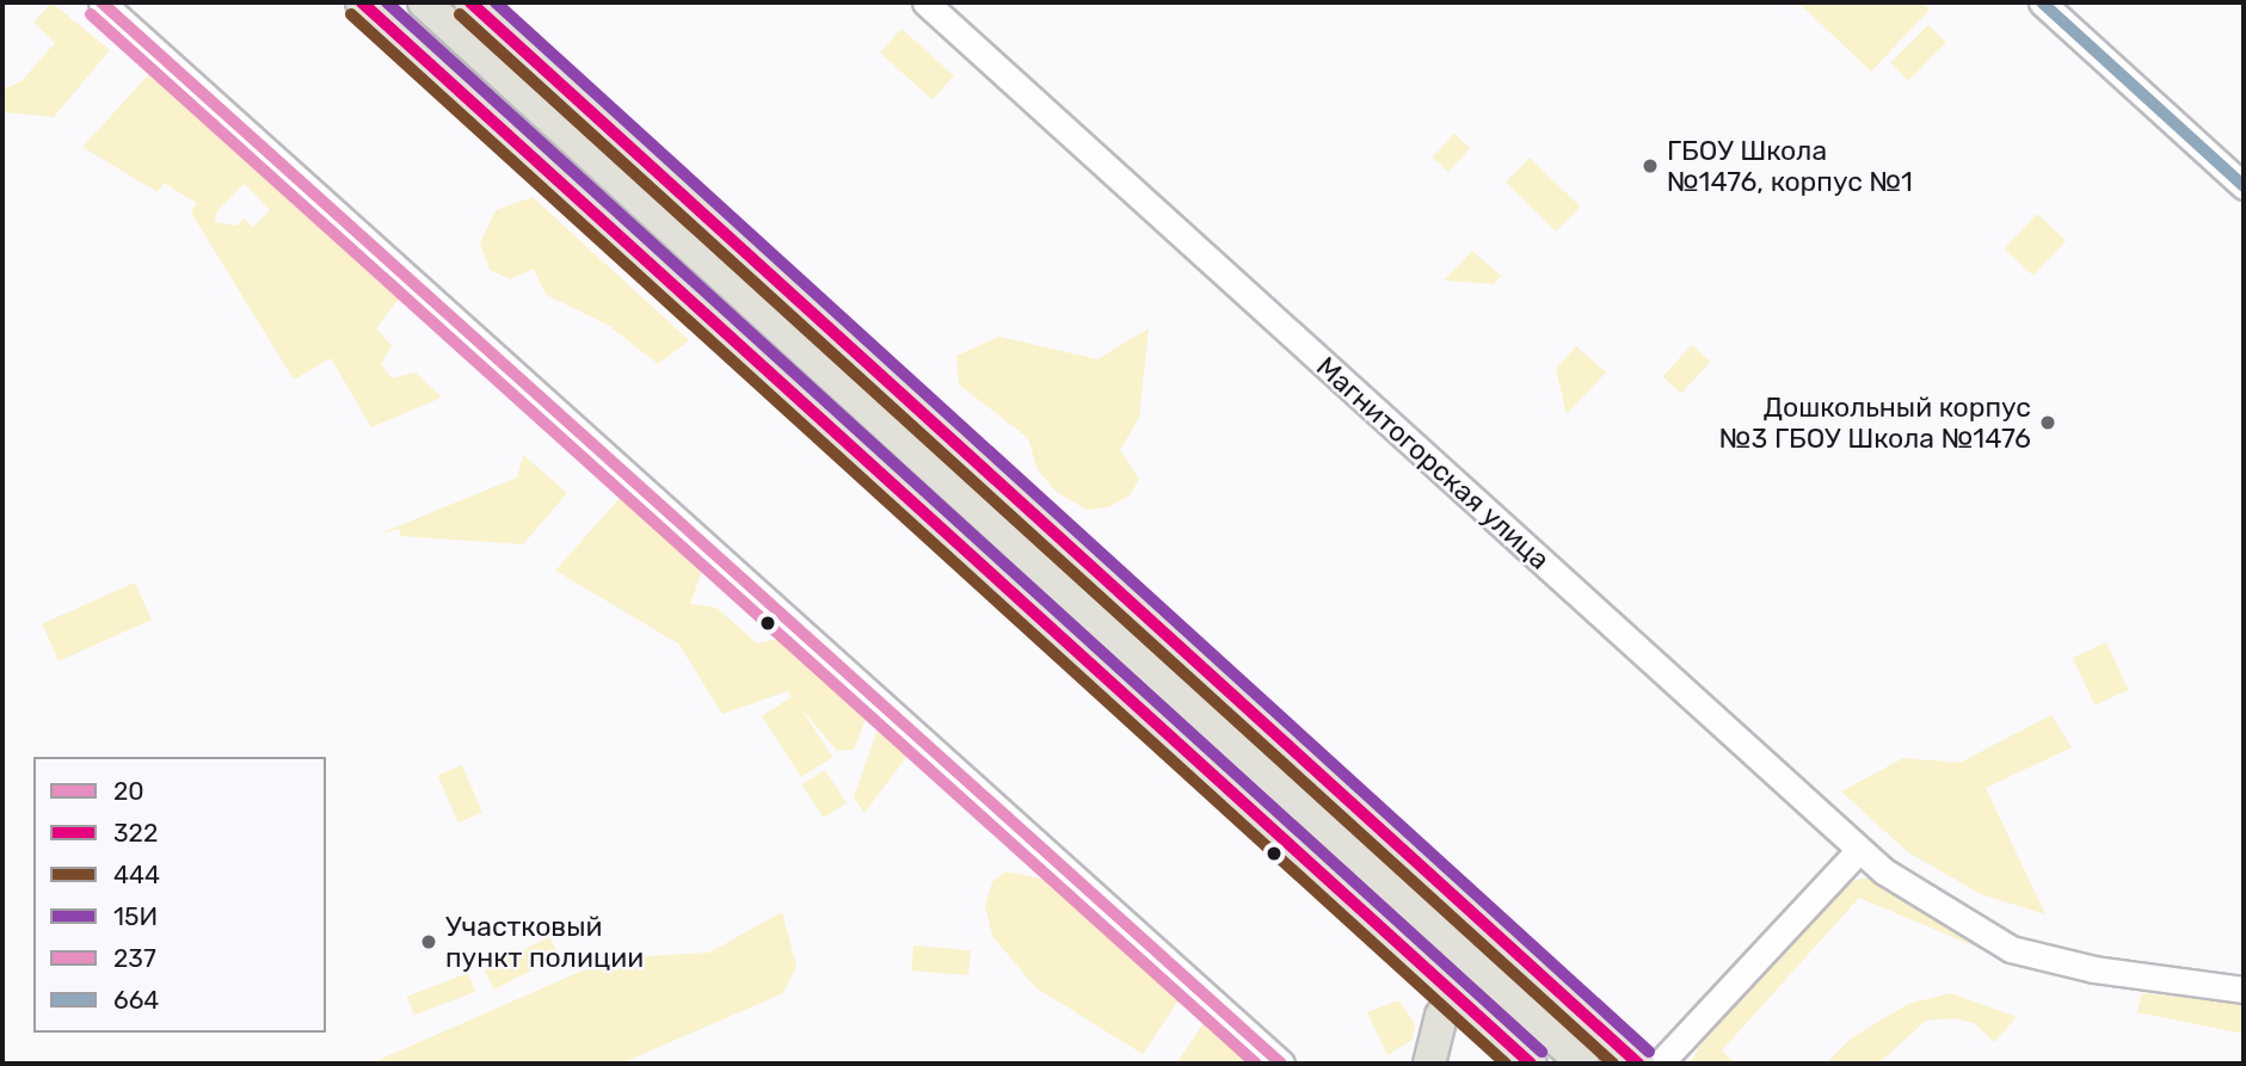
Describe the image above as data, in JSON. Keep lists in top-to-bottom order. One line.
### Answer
{"streets":{"street":["Магнитогорская улица"]},"places":["ГБОУ Школа №1476, корпус №1","Дошкольный корпус №3 ГБОУ Школа №1476","Участковый пункт полиции"],"lines":["transit line 20","transit line 322","transit line 15И","transit line 664","transit line 444","transit line 237"],"legend":["20","322","444","15И","237","664"]}
